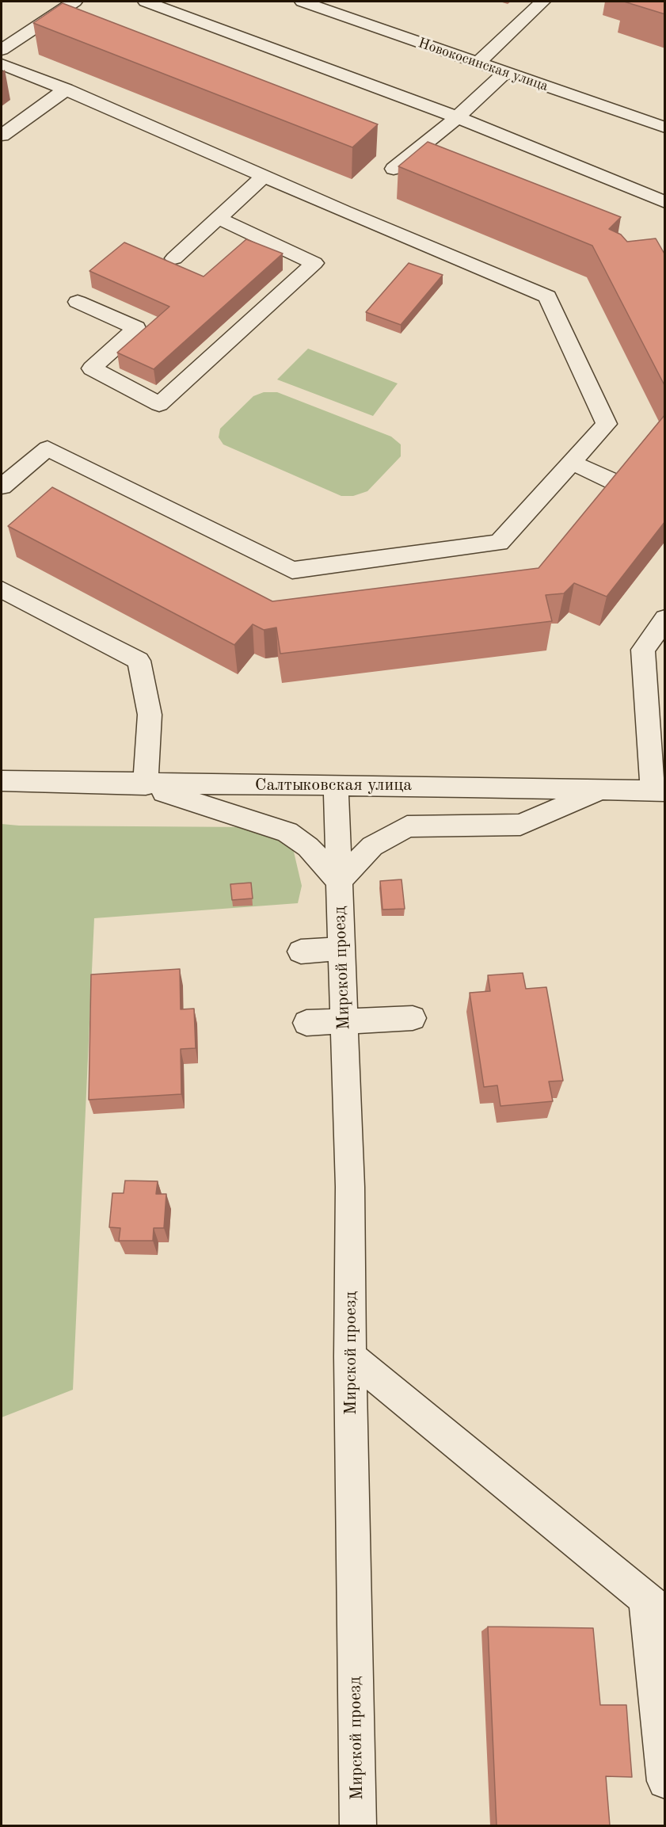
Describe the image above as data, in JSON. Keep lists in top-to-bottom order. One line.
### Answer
{"streets":{"street":["Новокосинская улица","Салтыковская улица","Мирской проезд"]},"crossings":[["Салтыковская улица","Мирской проезд"]]}
